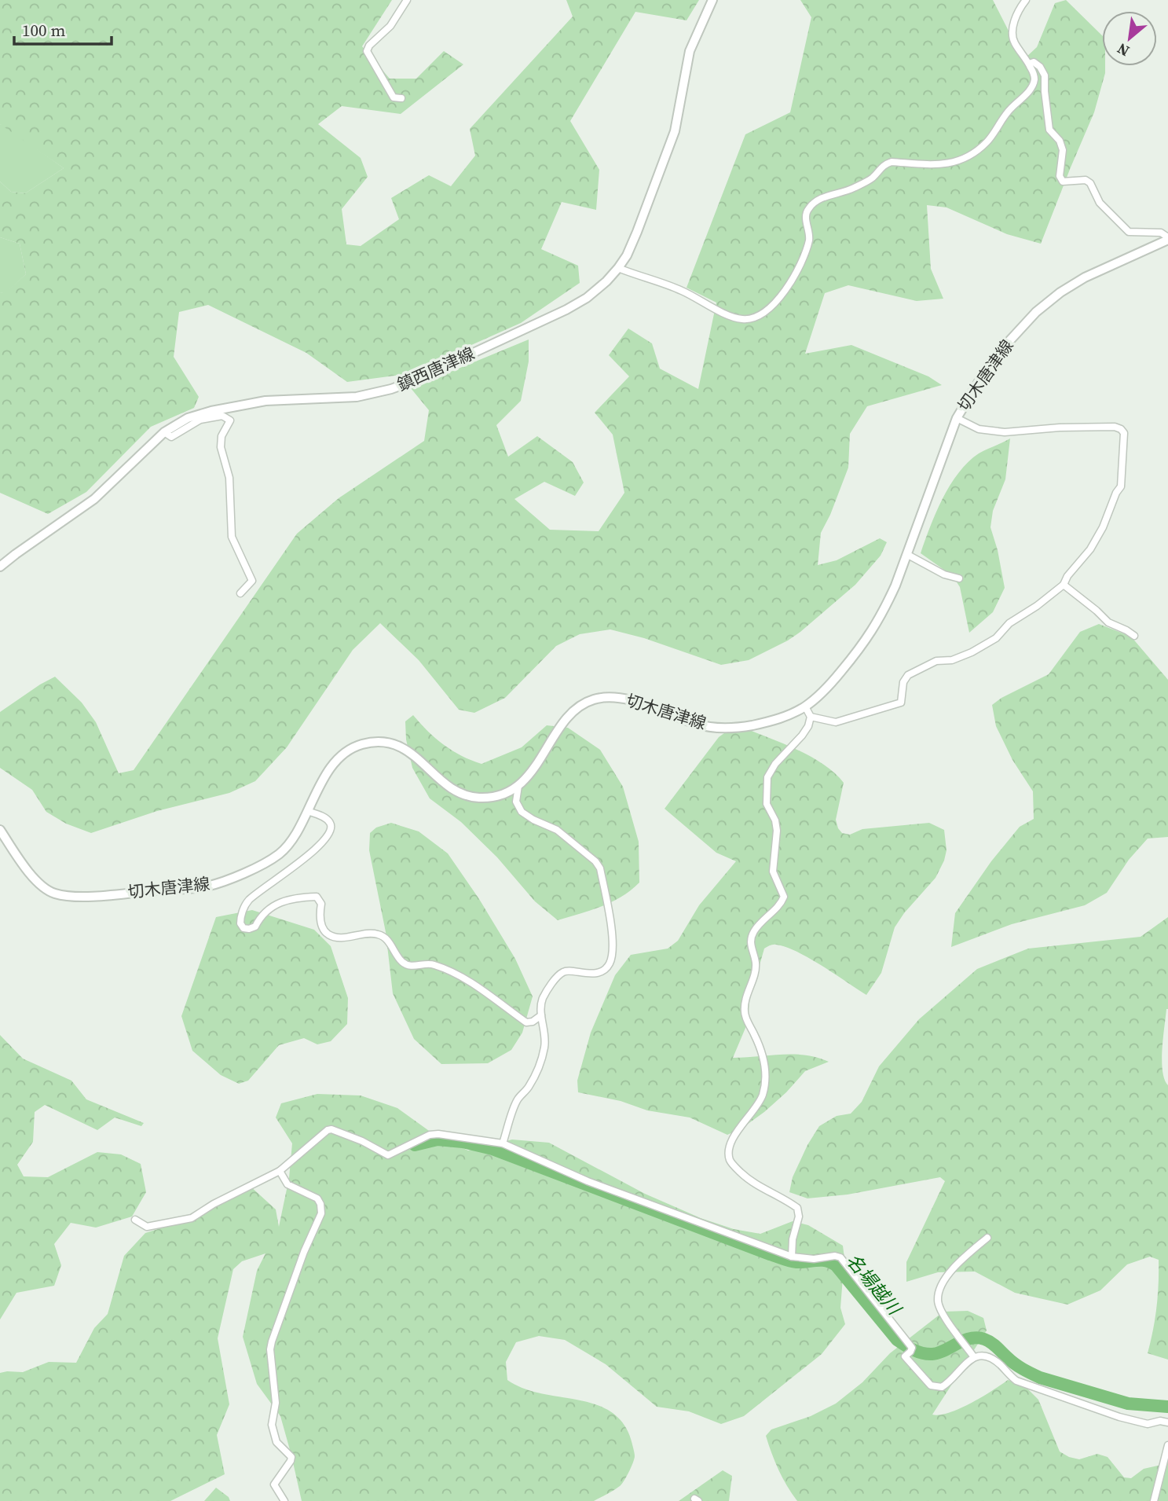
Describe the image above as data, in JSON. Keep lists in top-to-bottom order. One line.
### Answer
{"streets":{"main road":["鎮西唐津線","切木唐津線"]},"water":["名場越川"],"scale_bar":"100 m","north":"bottom left"}
